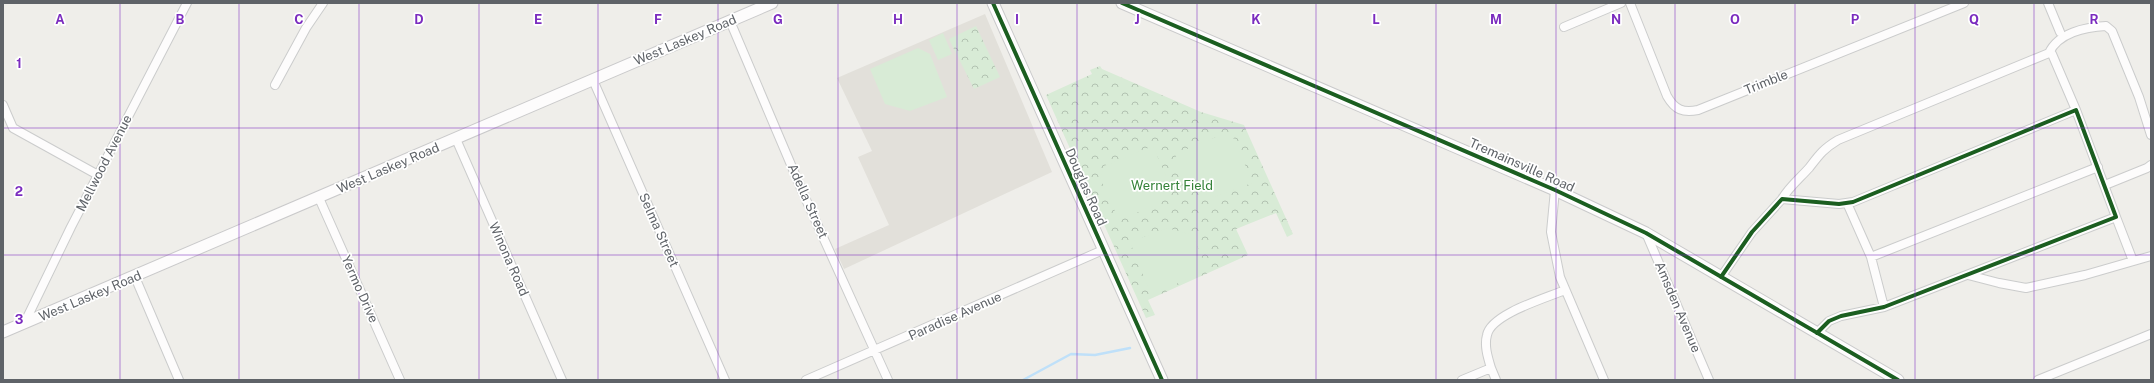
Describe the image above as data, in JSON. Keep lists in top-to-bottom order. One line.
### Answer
{"streets":{"street":["West Laskey Road","Trimble","Mellwood Avenue","Tremainsville Road","Douglas Road","Adella Street","Selma Street","Winona Road","Yermo Drive","Amsden Avenue","Paradise Avenue"]},"crossings":[["West Laskey Road","Mellwood Avenue"],["West Laskey Road","Adella Street"],["West Laskey Road","Selma Street"],["West Laskey Road","Winona Road"],["West Laskey Road","Yermo Drive"],["Tremainsville Road","Amsden Avenue"],["Douglas Road","Paradise Avenue"],["Adella Street","Paradise Avenue"]],"parks":["Wernert Field"],"grid":{"columns":["A","B","C","D","E","F","G","H","I","J","K","L","M","N","O","P","Q","R"],"rows":["1","2","3"]}}
